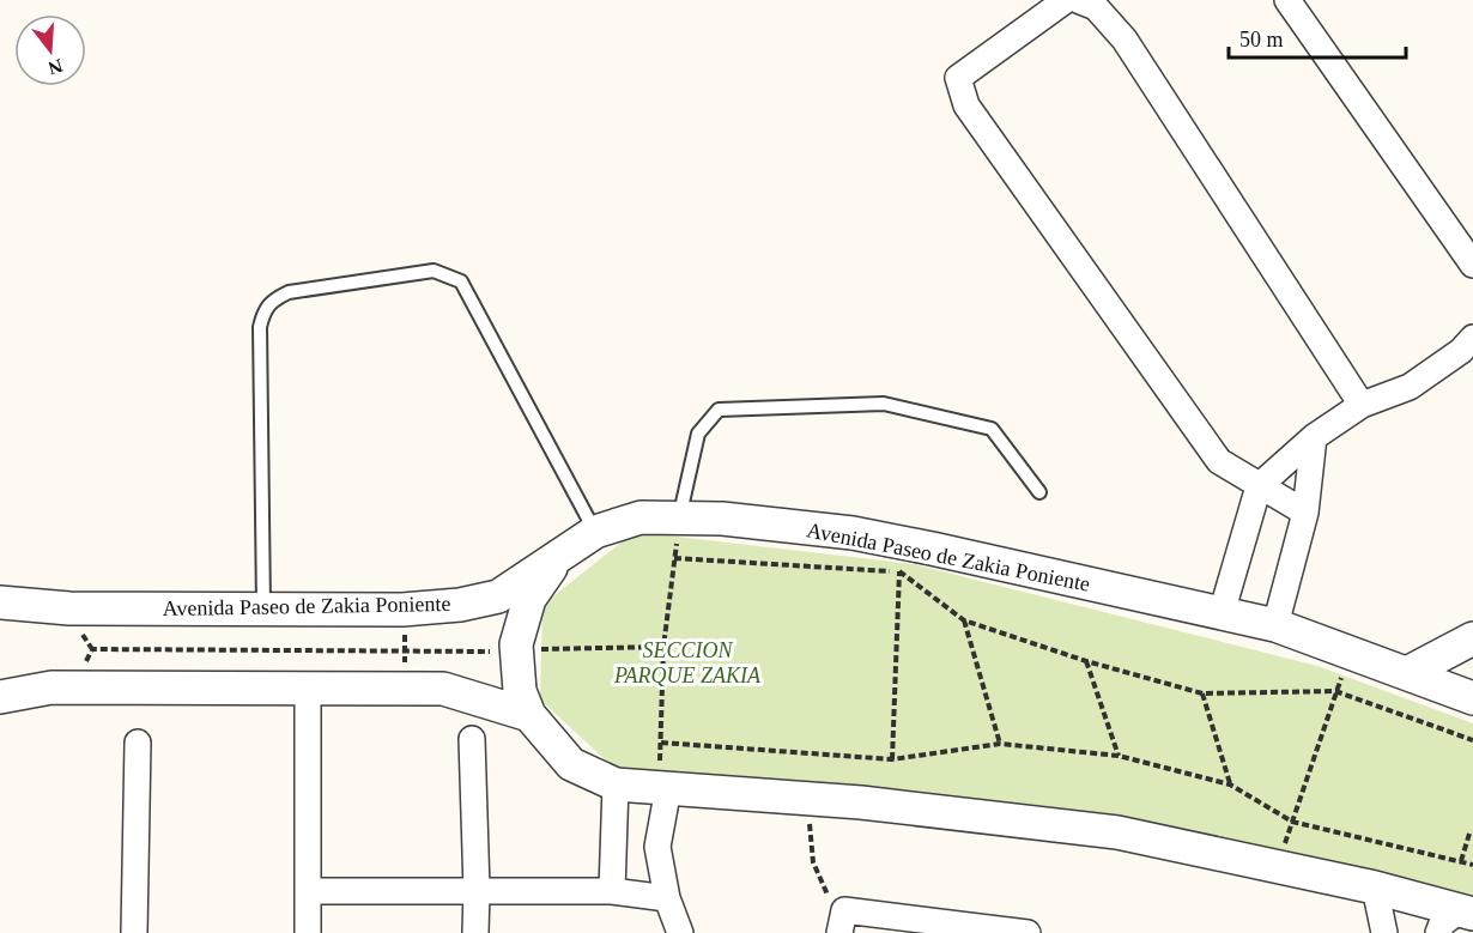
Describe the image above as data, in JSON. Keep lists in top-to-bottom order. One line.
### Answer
{"streets":{"street":["Avenida Paseo de Zakia Poniente"]},"parks":["SECCION PARQUE ZAKIA"],"scale_bar":"50 m","north":"bottom"}
